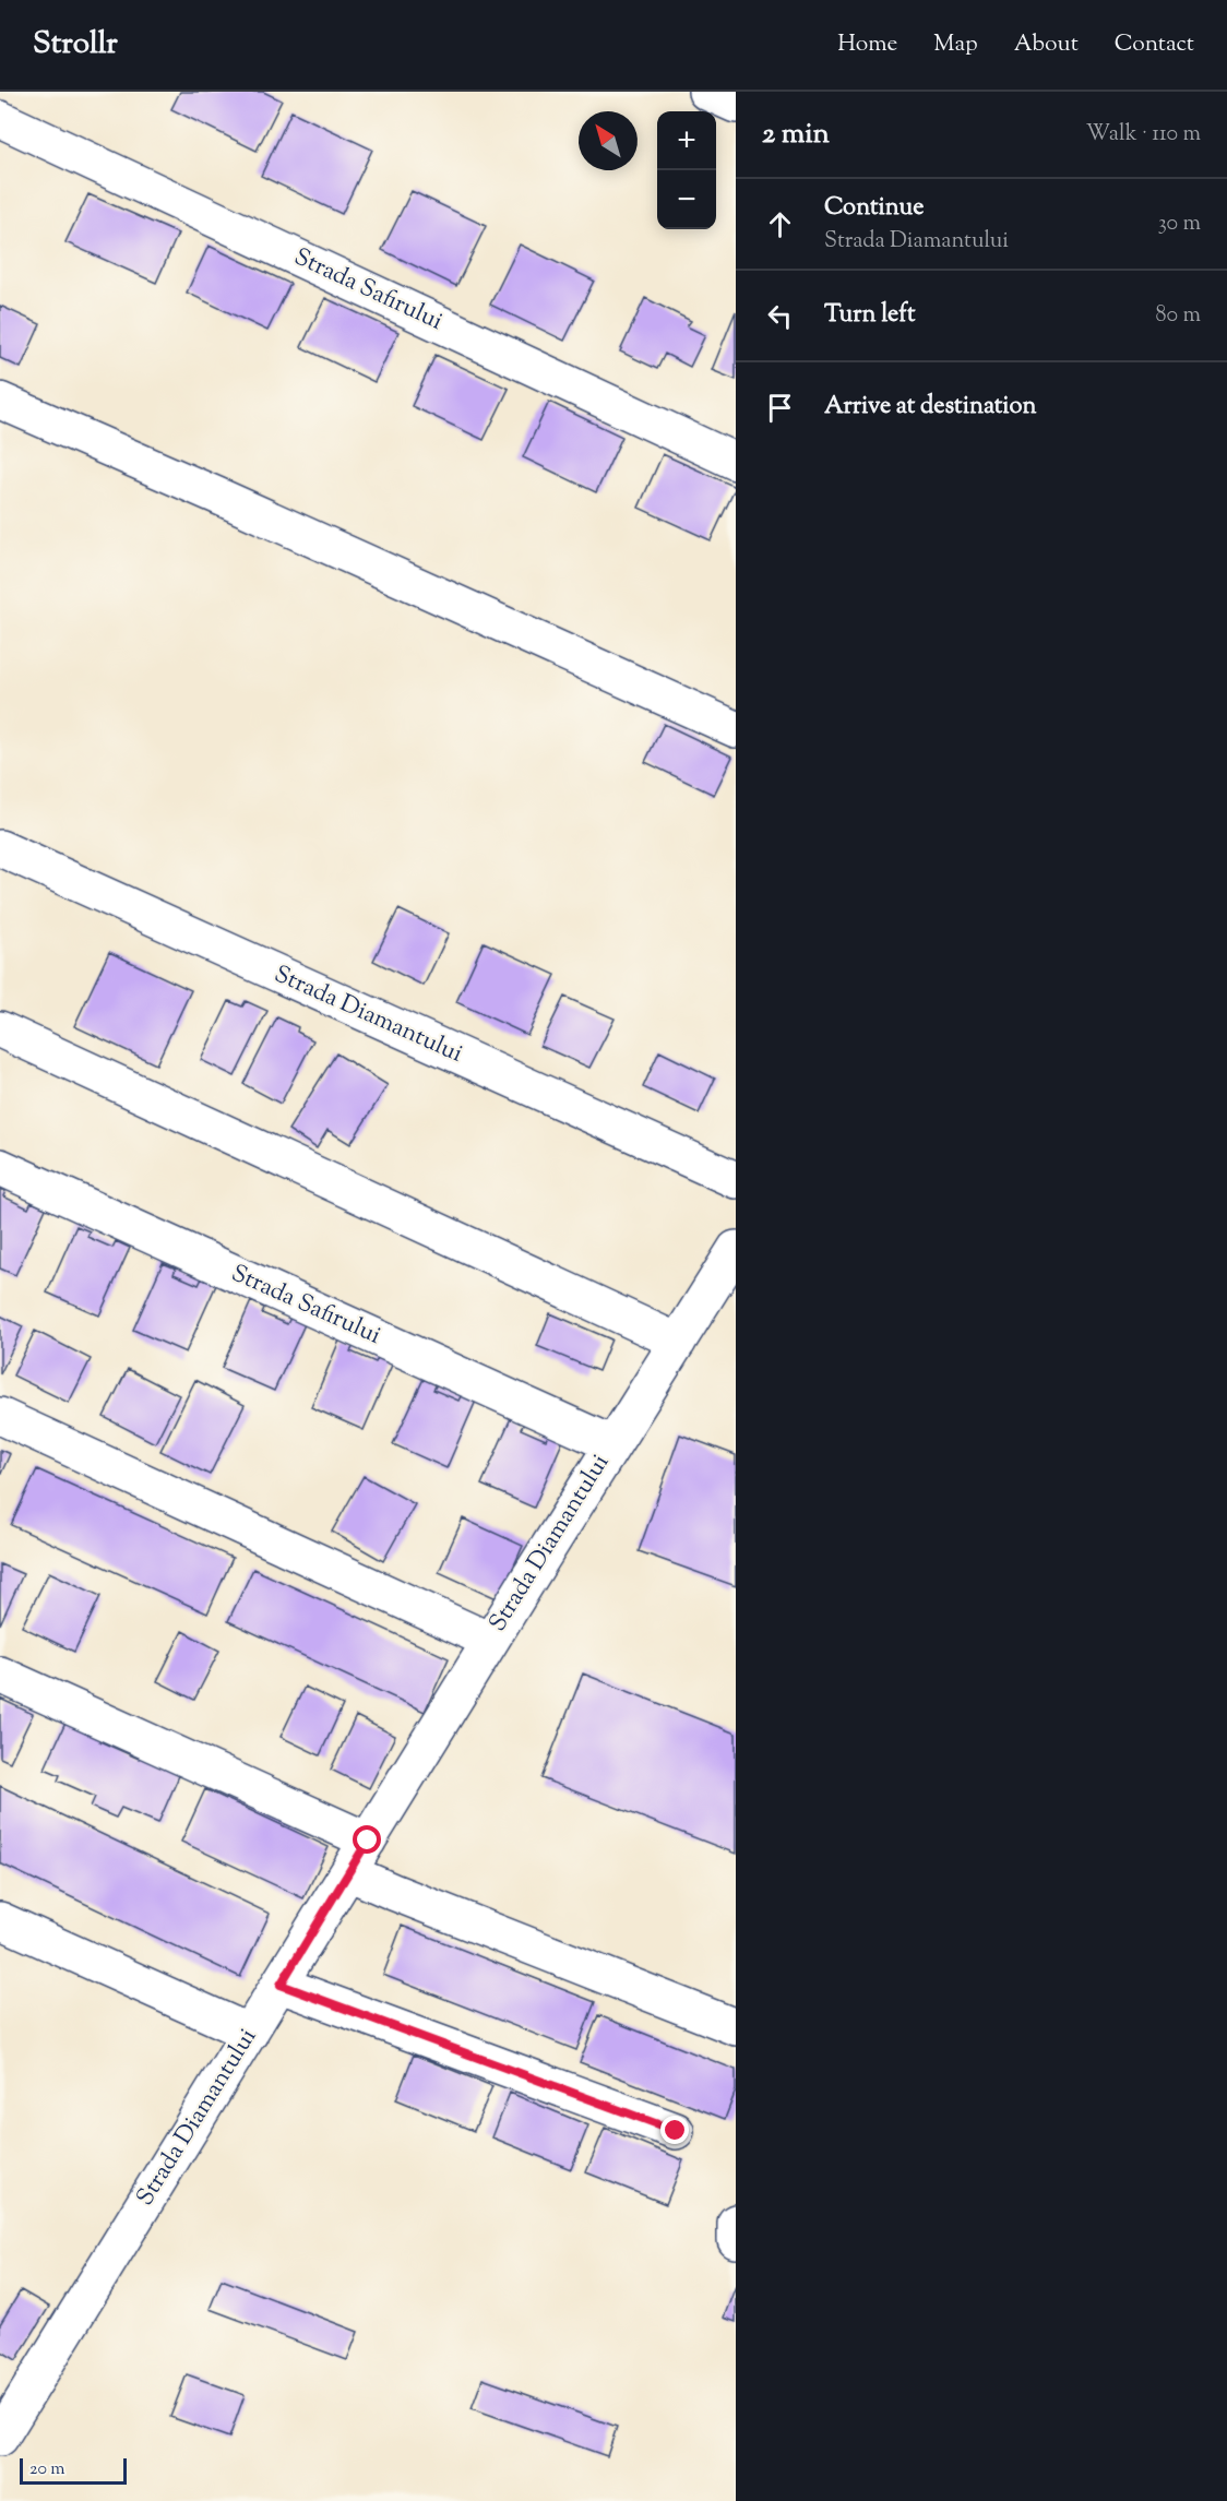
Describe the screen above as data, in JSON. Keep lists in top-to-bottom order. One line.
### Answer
{"streets":{"street":["Strada Safirului","Strada Diamantului"]},"crossings":[["Strada Safirului","Strada Diamantului"]],"scale_bar":"20 m","north":"top left","page":{"header":"Strollr","nav":["Home","Map","About","Contact"],"heading":["2 min","Walk · 110 m"],"map_buttons":["+","−"],"list":[["Continue","Strada Diamantului","30 m"],["Turn left","80 m"],"Arrive at destination"],"scale":"20 m"}}
